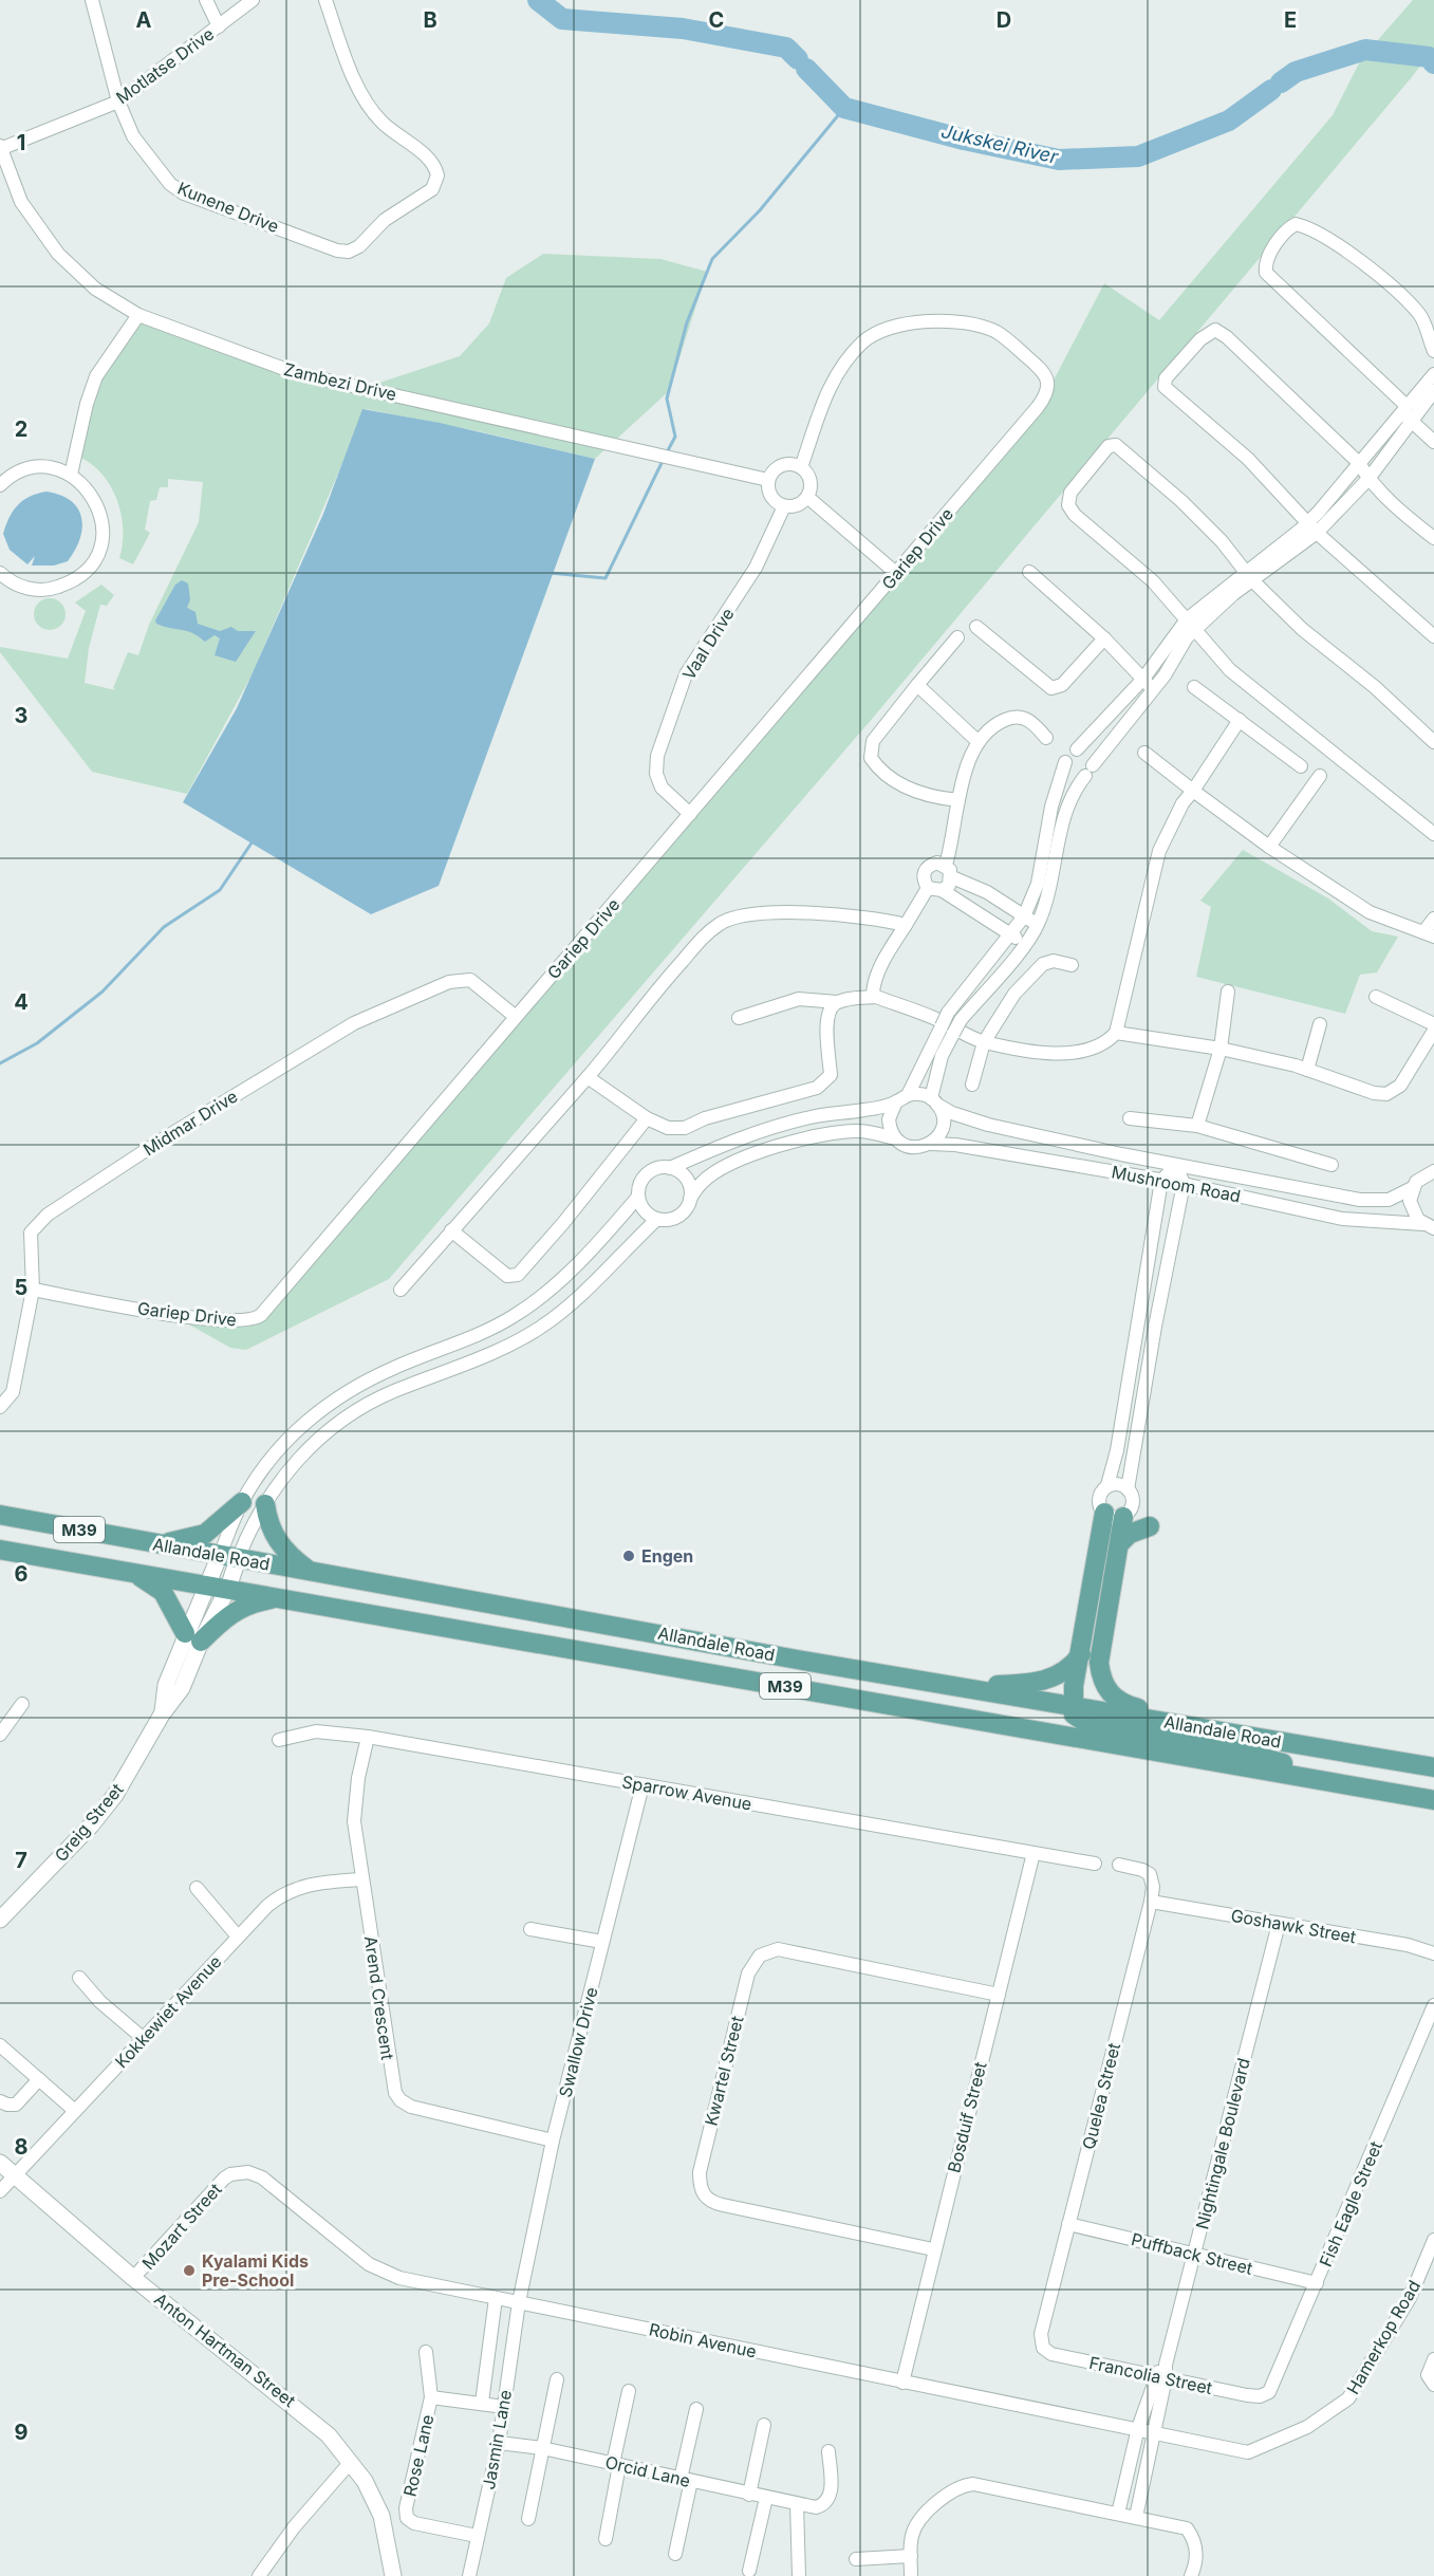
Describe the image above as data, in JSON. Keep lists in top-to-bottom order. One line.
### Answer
{"streets":{"main road":["M39","Allandale Road"],"street":["Motlatse Drive","Kunene Drive","Zambezi Drive","Gariep Drive","Vaal Drive","Midmar Drive","Mushroom Road","Sparrow Avenue","Greig Street","Goshawk Street","Arend Crescent","Kokkewiet Avenue","Swallow Drive","Kwartel Street","Quelea Street","Bosduif Street","Nightingale Boulevard","Fish Eagle Street","Mozart Street","Puffback Street","Hamerkop Road","Robin Avenue","Anton Hartman Street","Francolia Street","Jasmin Lane","Rose Lane","Orcid Lane"]},"crossings":[["Motlatse Drive","Kunene Drive"],["Motlatse Drive","Zambezi Drive"],["Zambezi Drive","Gariep Drive"],["Zambezi Drive","Vaal Drive"],["Gariep Drive","Vaal Drive"],["Gariep Drive","Midmar Drive"],["Allandale Road","Greig Street"],["Sparrow Avenue","Arend Crescent"],["Sparrow Avenue","Swallow Drive"],["Sparrow Avenue","Bosduif Street"],["Goshawk Street","Quelea Street"],["Goshawk Street","Nightingale Boulevard"],["Arend Crescent","Kokkewiet Avenue"],["Arend Crescent","Swallow Drive"],["Kokkewiet Avenue","Anton Hartman Street"],["Swallow Drive","Robin Avenue"],["Swallow Drive","Jasmin Lane"],["Kwartel Street","Bosduif Street"],["Quelea Street","Puffback Street"],["Quelea Street","Francolia Street"],["Bosduif Street","Robin Avenue"],["Nightingale Boulevard","Puffback Street"],["Nightingale Boulevard","Robin Avenue"],["Nightingale Boulevard","Francolia Street"],["Fish Eagle Street","Puffback Street"],["Fish Eagle Street","Francolia Street"],["Mozart Street","Robin Avenue"],["Mozart Street","Anton Hartman Street"],["Hamerkop Road","Robin Avenue"],["Robin Avenue","Jasmin Lane"],["Jasmin Lane","Rose Lane"],["Jasmin Lane","Orcid Lane"]],"water":["Jukskei River"],"places":["Engen","Kyalami Kids Pre-School"],"grid":{"columns":["A","B","C","D","E"],"rows":["1","2","3","4","5","6","7","8","9"]}}
